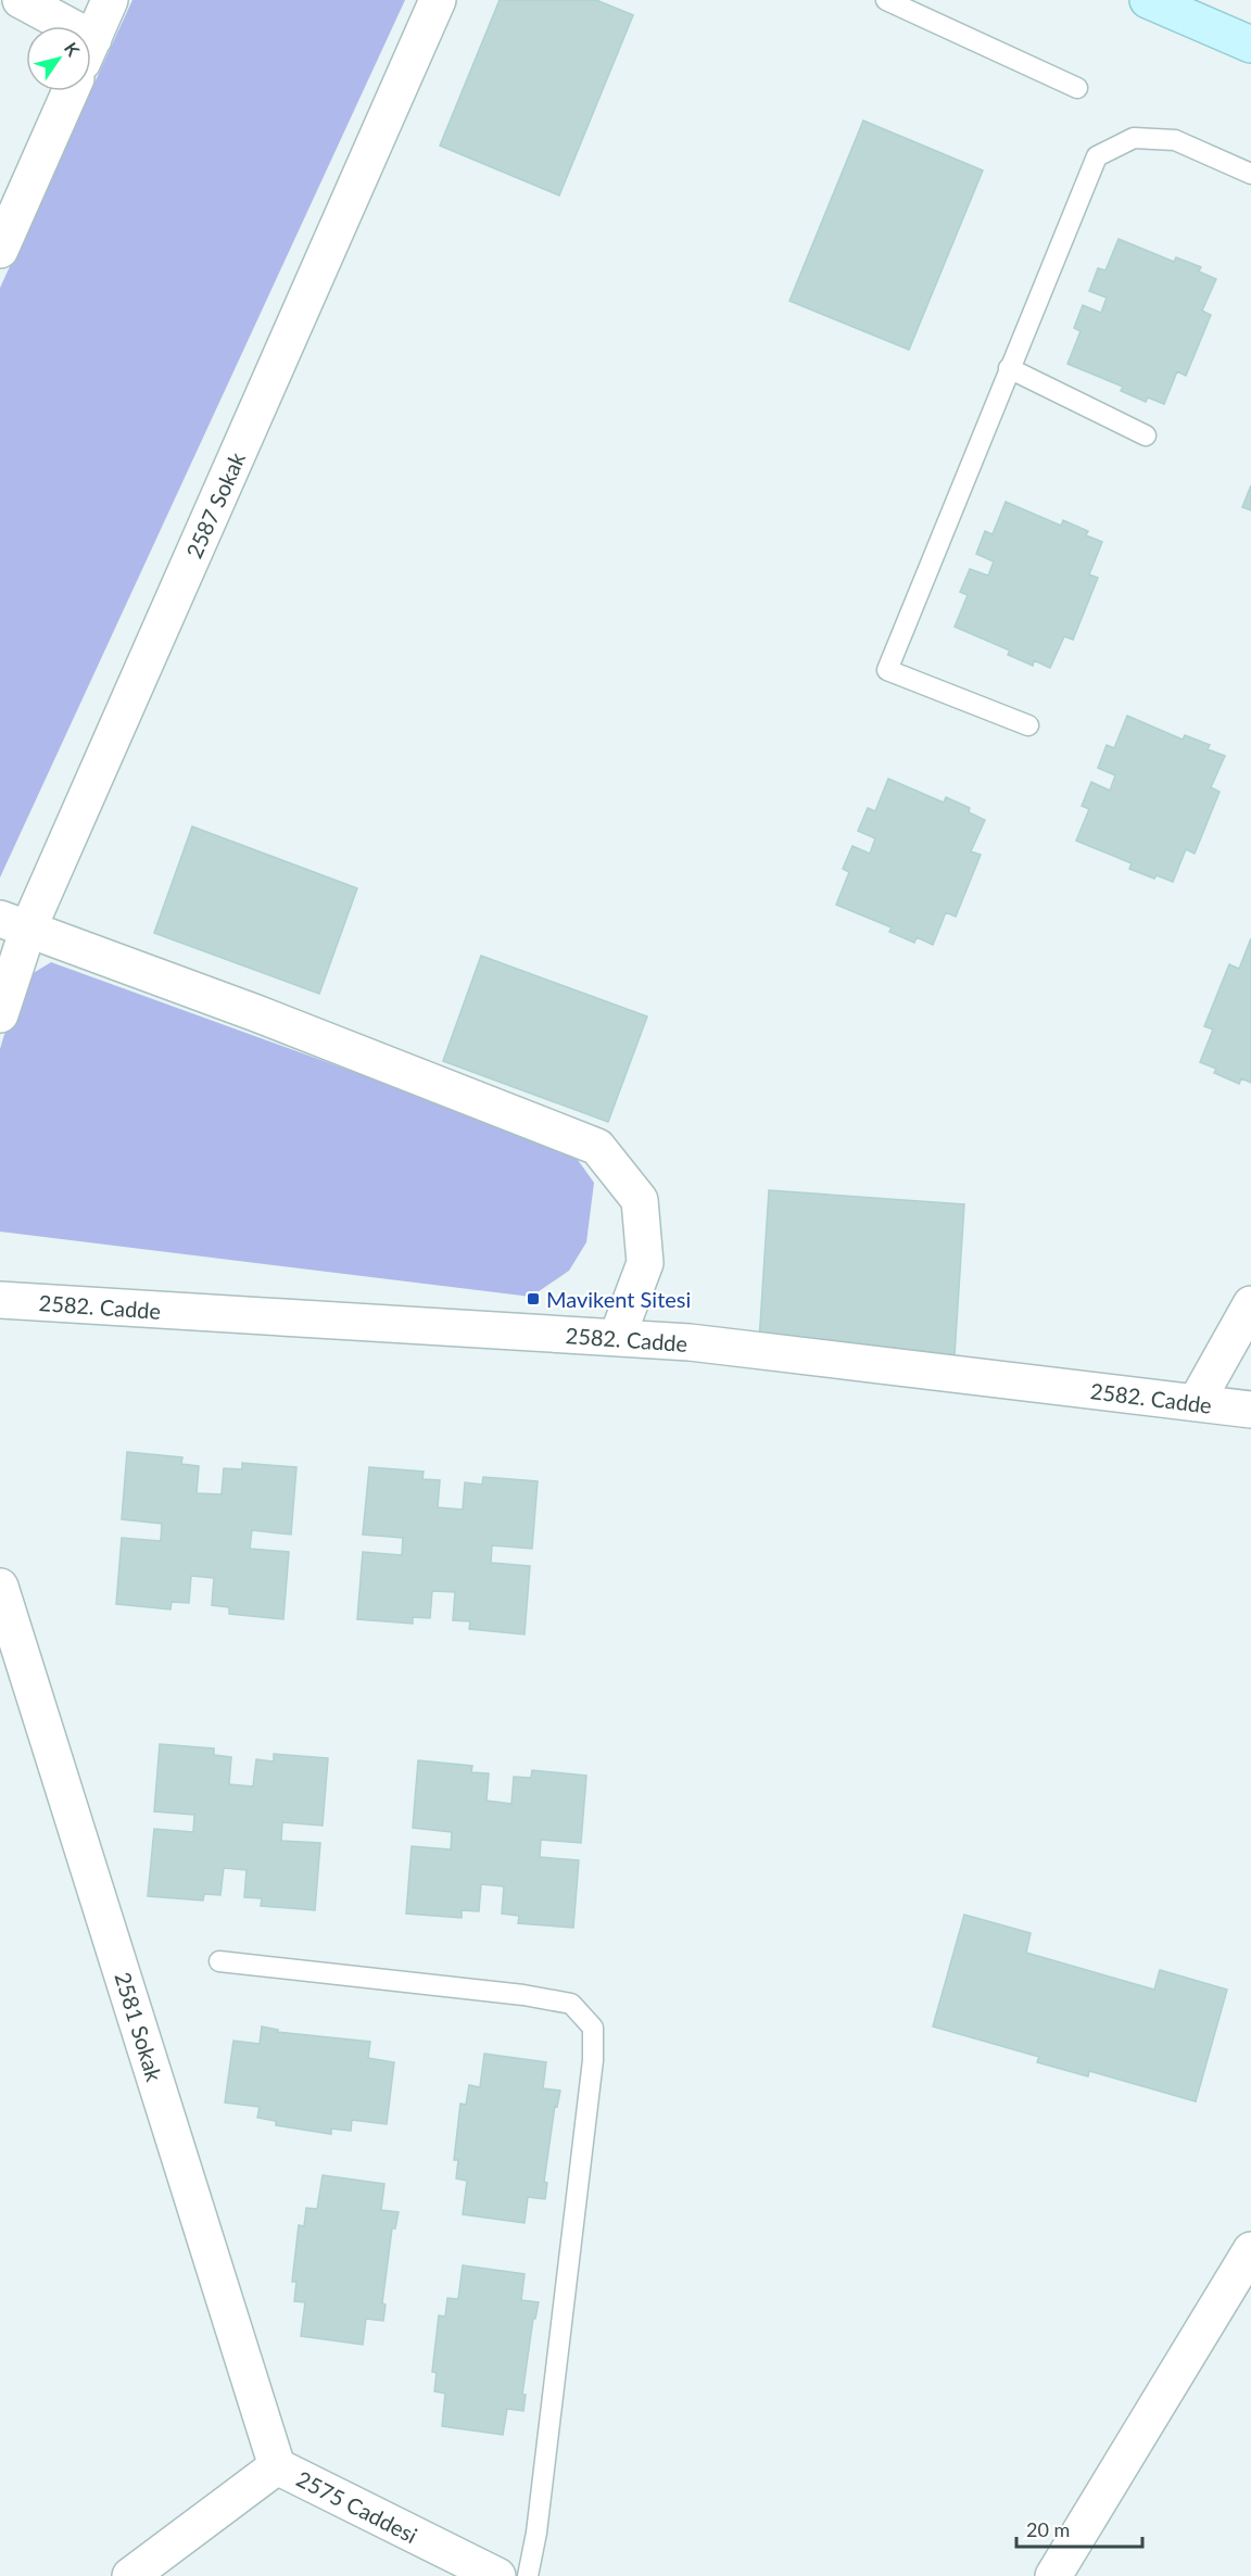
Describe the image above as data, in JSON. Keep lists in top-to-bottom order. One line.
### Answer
{"streets":{"street":["2587 Sokak","2582. Cadde","2581 Sokak","2575 Caddesi"]},"crossings":[["2581 Sokak","2575 Caddesi"]],"places":{"transit":["Mavikent Sitesi"]},"scale_bar":"20 m","north":"top right"}
